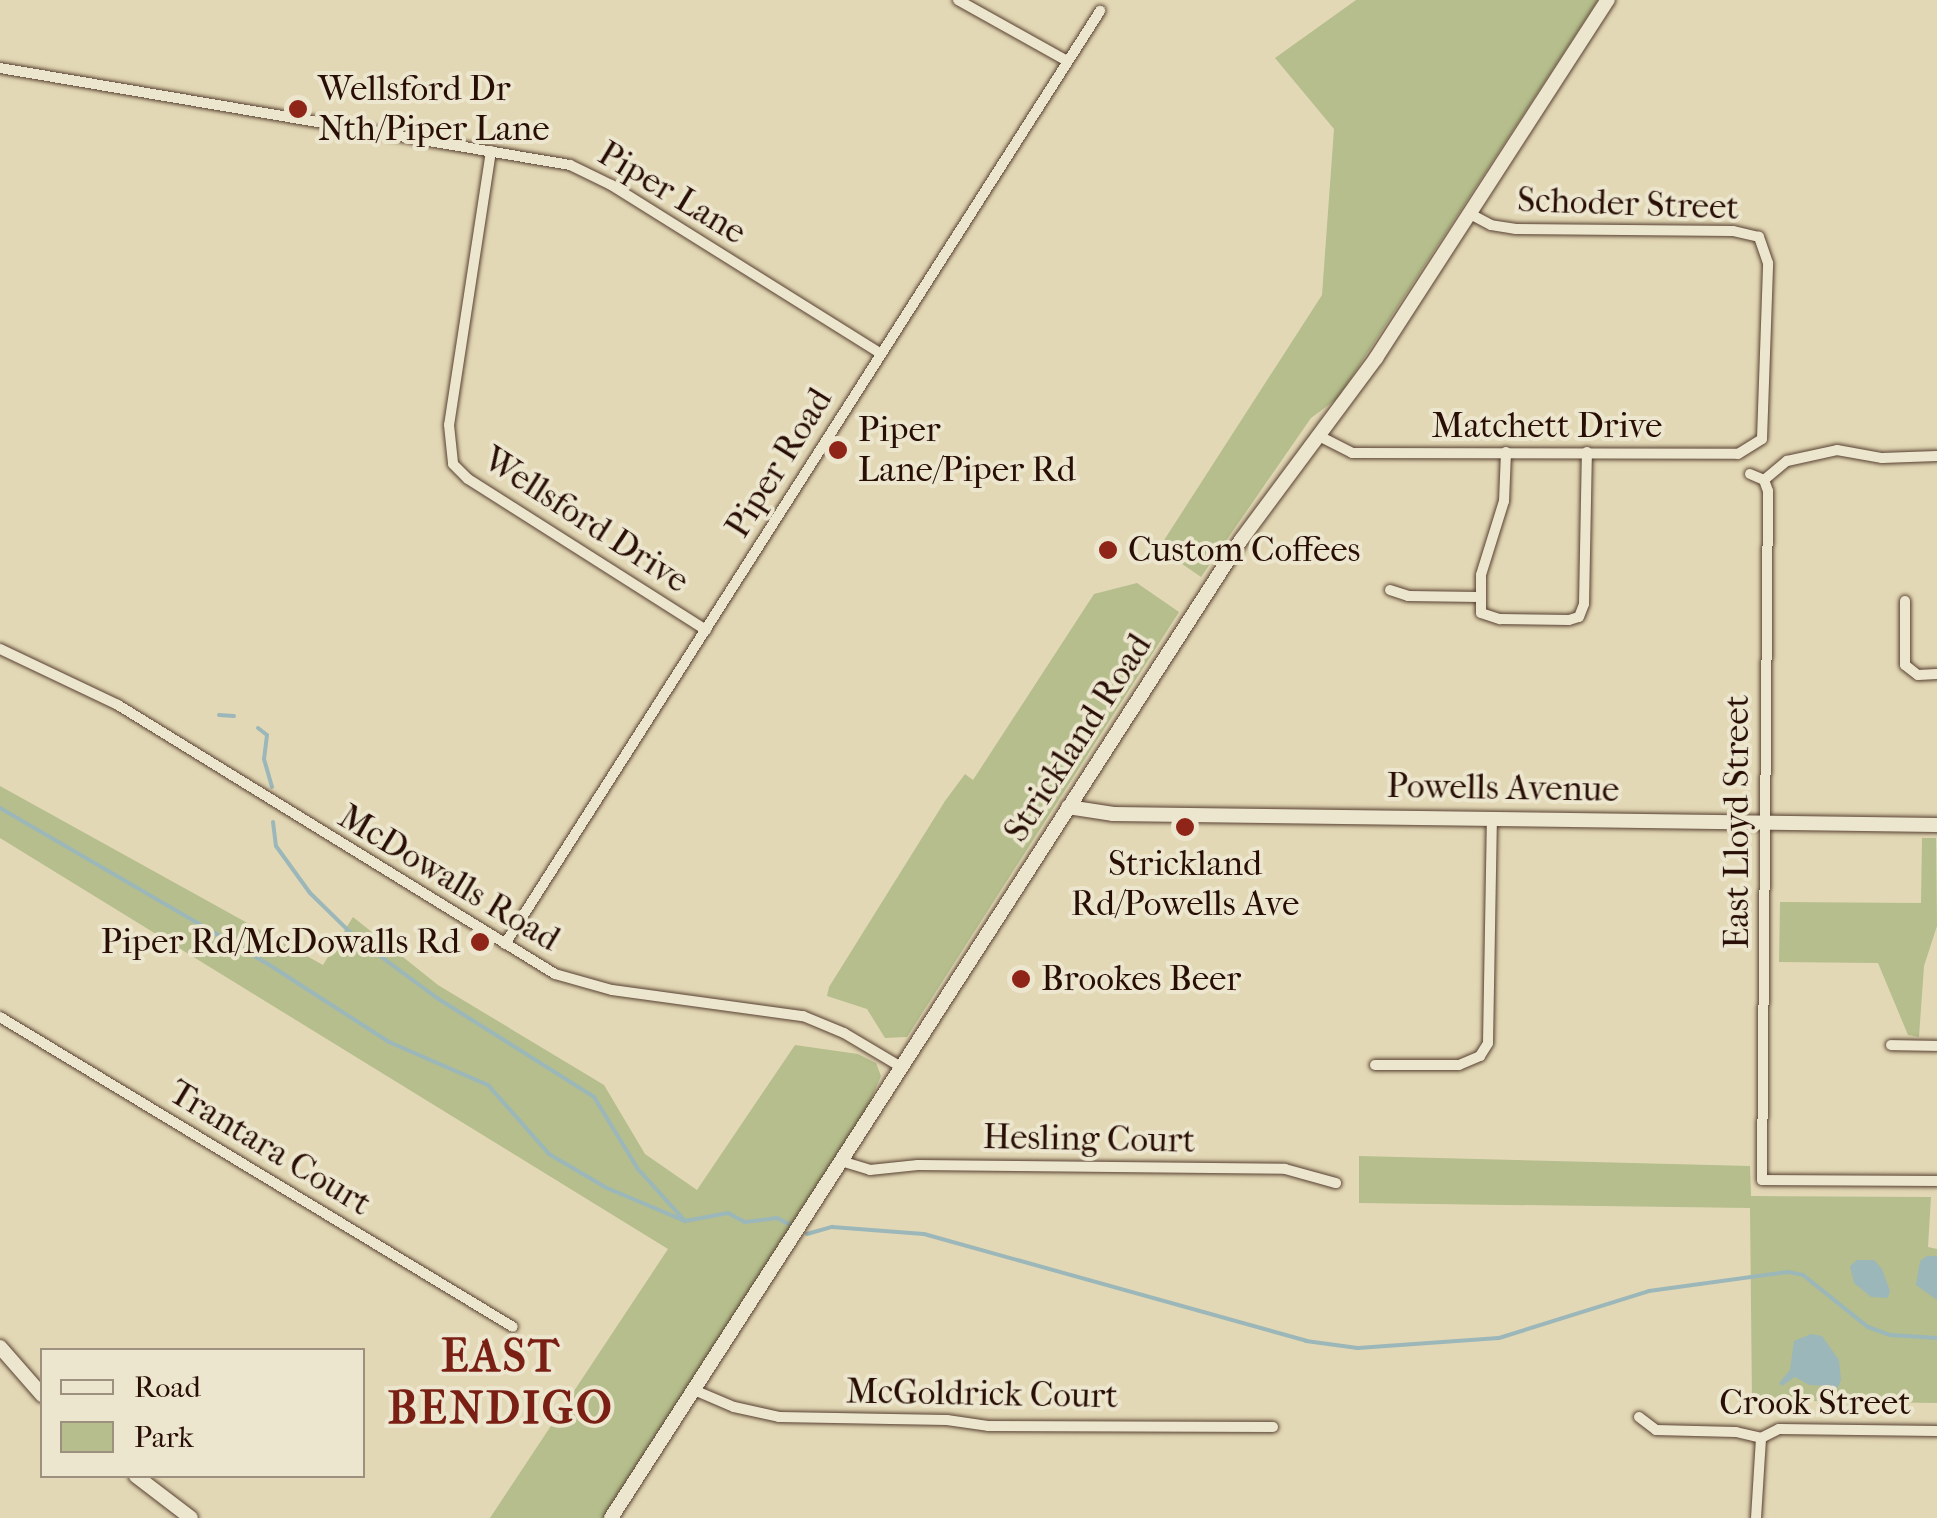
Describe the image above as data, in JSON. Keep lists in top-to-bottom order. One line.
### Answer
{"streets":{"main road":["Strickland Road","Powells Avenue"],"street":["Piper Lane","Schoder Street","Matchett Drive","Piper Road","Wellsford Drive","East Lloyd Street","McDowalls Road","Hesling Court","Trantara Court","McGoldrick Court","Crook Street"]},"crossings":[["Piper Lane","Piper Road"],["Piper Lane","Wellsford Drive"],["Schoder Street","Matchett Drive"],["Schoder Street","Strickland Road"],["Matchett Drive","Strickland Road"],["Piper Road","Wellsford Drive"],["Piper Road","McDowalls Road"],["Strickland Road","Powells Avenue"],["Strickland Road","McDowalls Road"],["Strickland Road","Hesling Court"],["Strickland Road","McGoldrick Court"],["Powells Avenue","East Lloyd Street"]],"districts":["EAST BENDIGO"],"places":["Wellsford Dr Nth/Piper Lane","Piper Lane/Piper Rd","Custom Coffees","Strickland Rd/Powells Ave","Piper Rd/McDowalls Rd","Brookes Beer"],"legend":["Road","Park"]}
